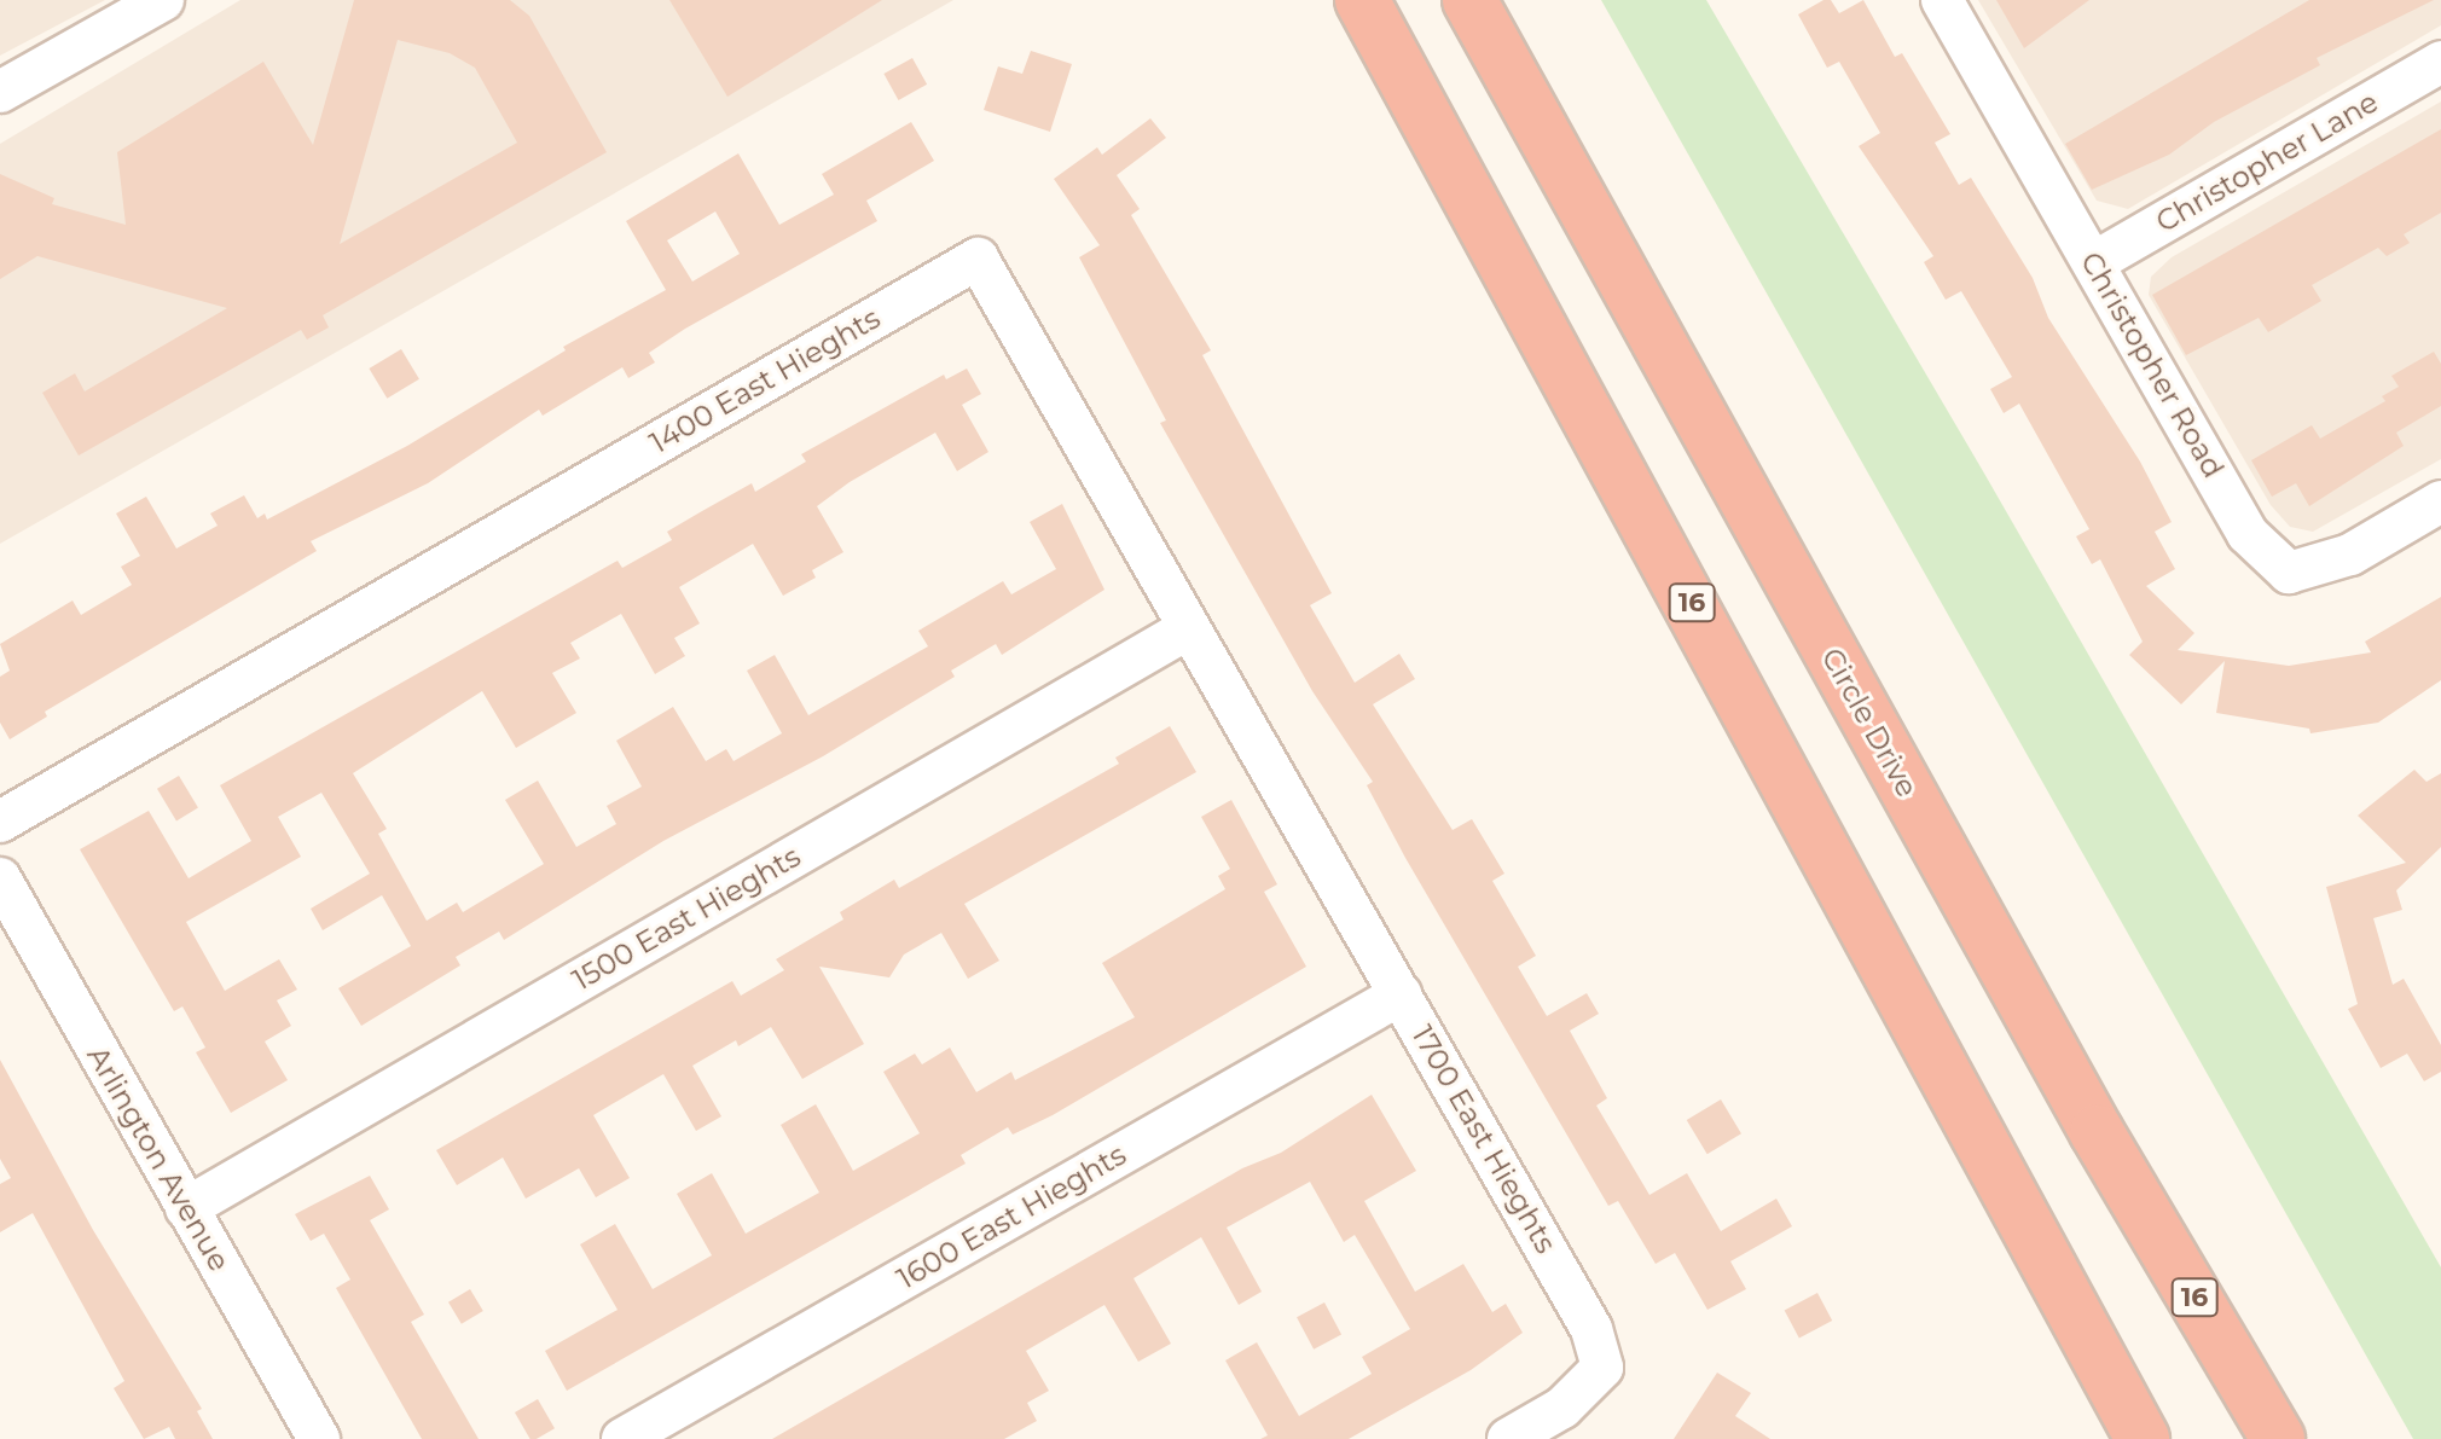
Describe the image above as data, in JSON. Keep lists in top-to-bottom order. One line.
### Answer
{"streets":{"highway":["16","Circle Drive"],"street":["Christopher Lane","Christopher Road","1400 East Hieghts","1500 East Hieghts","1700 East Hieghts","Arlington Avenue","1600 East Hieghts"]},"crossings":[["Christopher Lane","Christopher Road"],["1400 East Hieghts","1500 East Hieghts"],["1400 East Hieghts","1700 East Hieghts"],["1500 East Hieghts","Arlington Avenue"],["1700 East Hieghts","1600 East Hieghts"]]}
